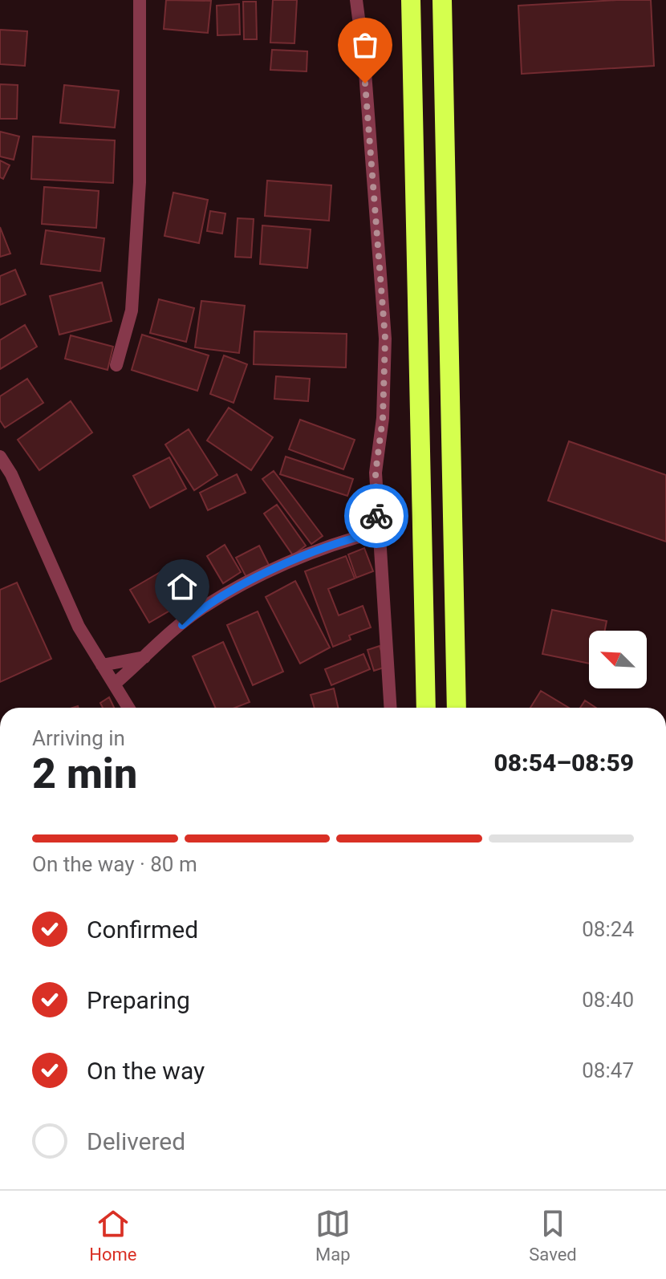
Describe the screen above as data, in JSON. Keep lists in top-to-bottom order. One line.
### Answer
{"north":"top left","page":{"heading":["2 min","Arriving in","08:54–08:59"],"bar":"On the way · 80 m","list":[["Confirmed","08:24"],["Preparing","08:40"],["On the way","08:47"],"Delivered"],"tabs":["Home","Map","Saved"]}}
